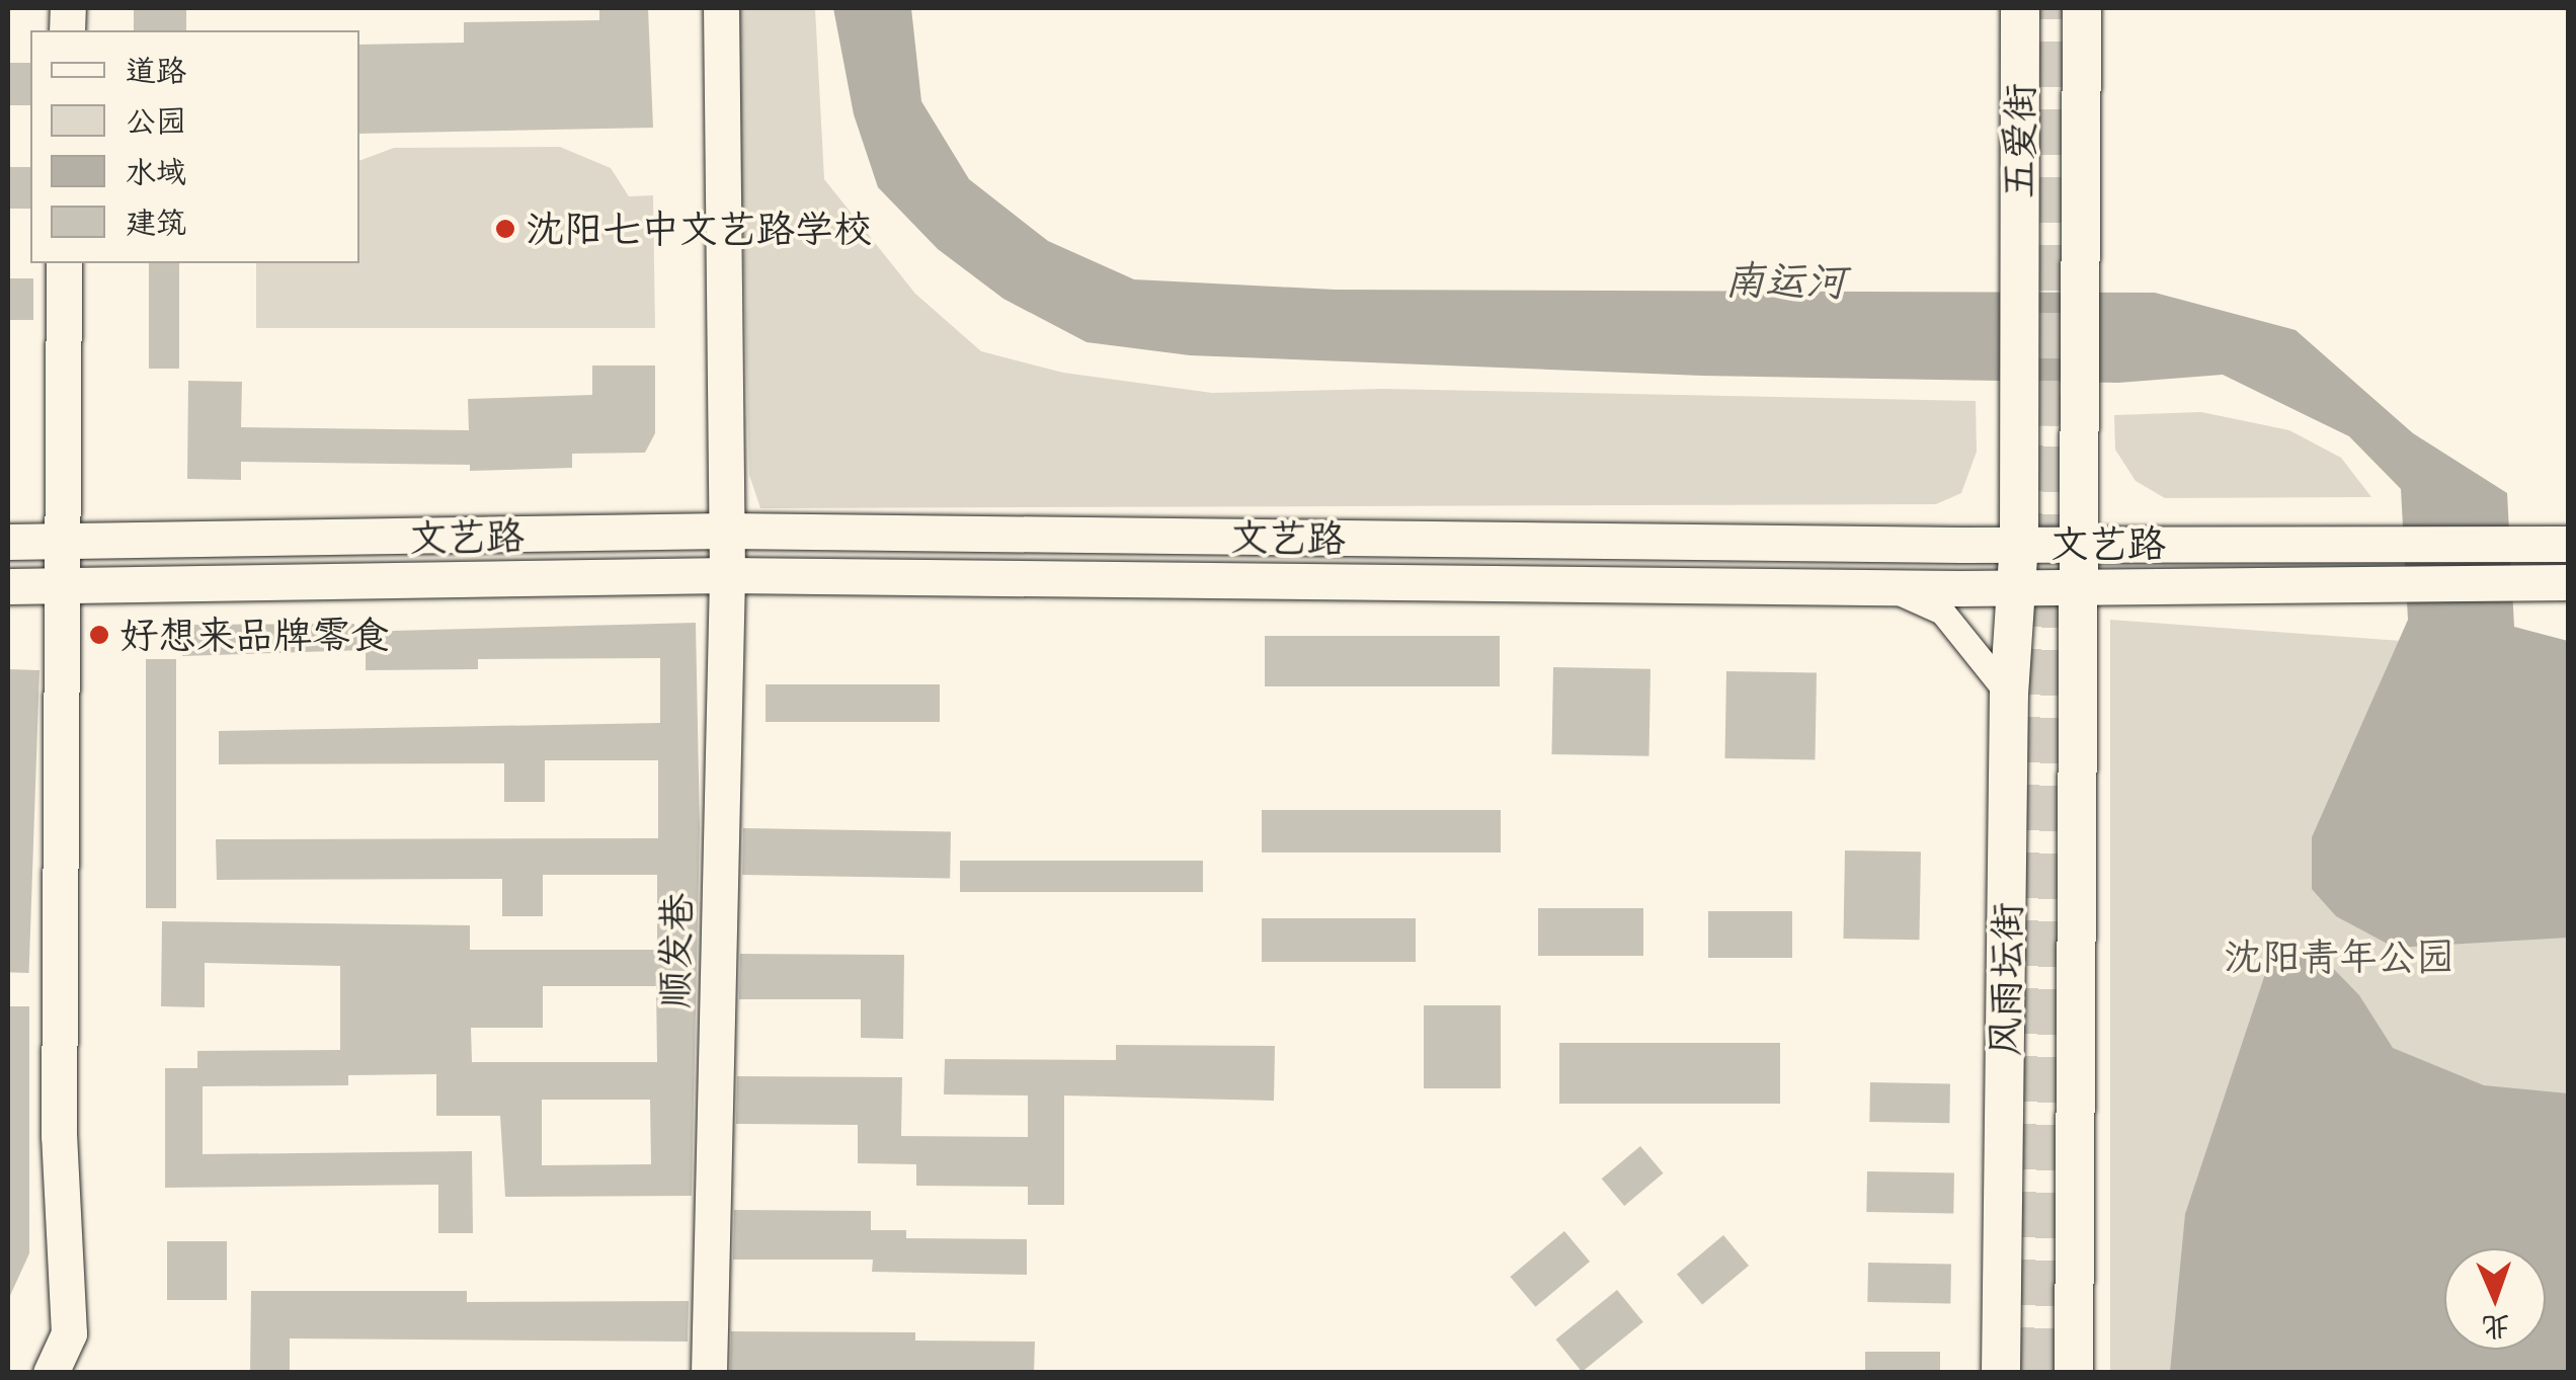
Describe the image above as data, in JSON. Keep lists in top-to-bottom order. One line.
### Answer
{"streets":{"main road":["五爱街","文艺路","顺发巷","风雨坛街"]},"crossings":[["五爱街","风雨坛街"],["文艺路","顺发巷"],["文艺路","风雨坛街"]],"water":["南运河"],"parks":["沈阳青年公园"],"places":["沈阳七中文艺路学校","好想来品牌零食"],"legend":["道路","公园","水域","建筑"],"north":"bottom"}
